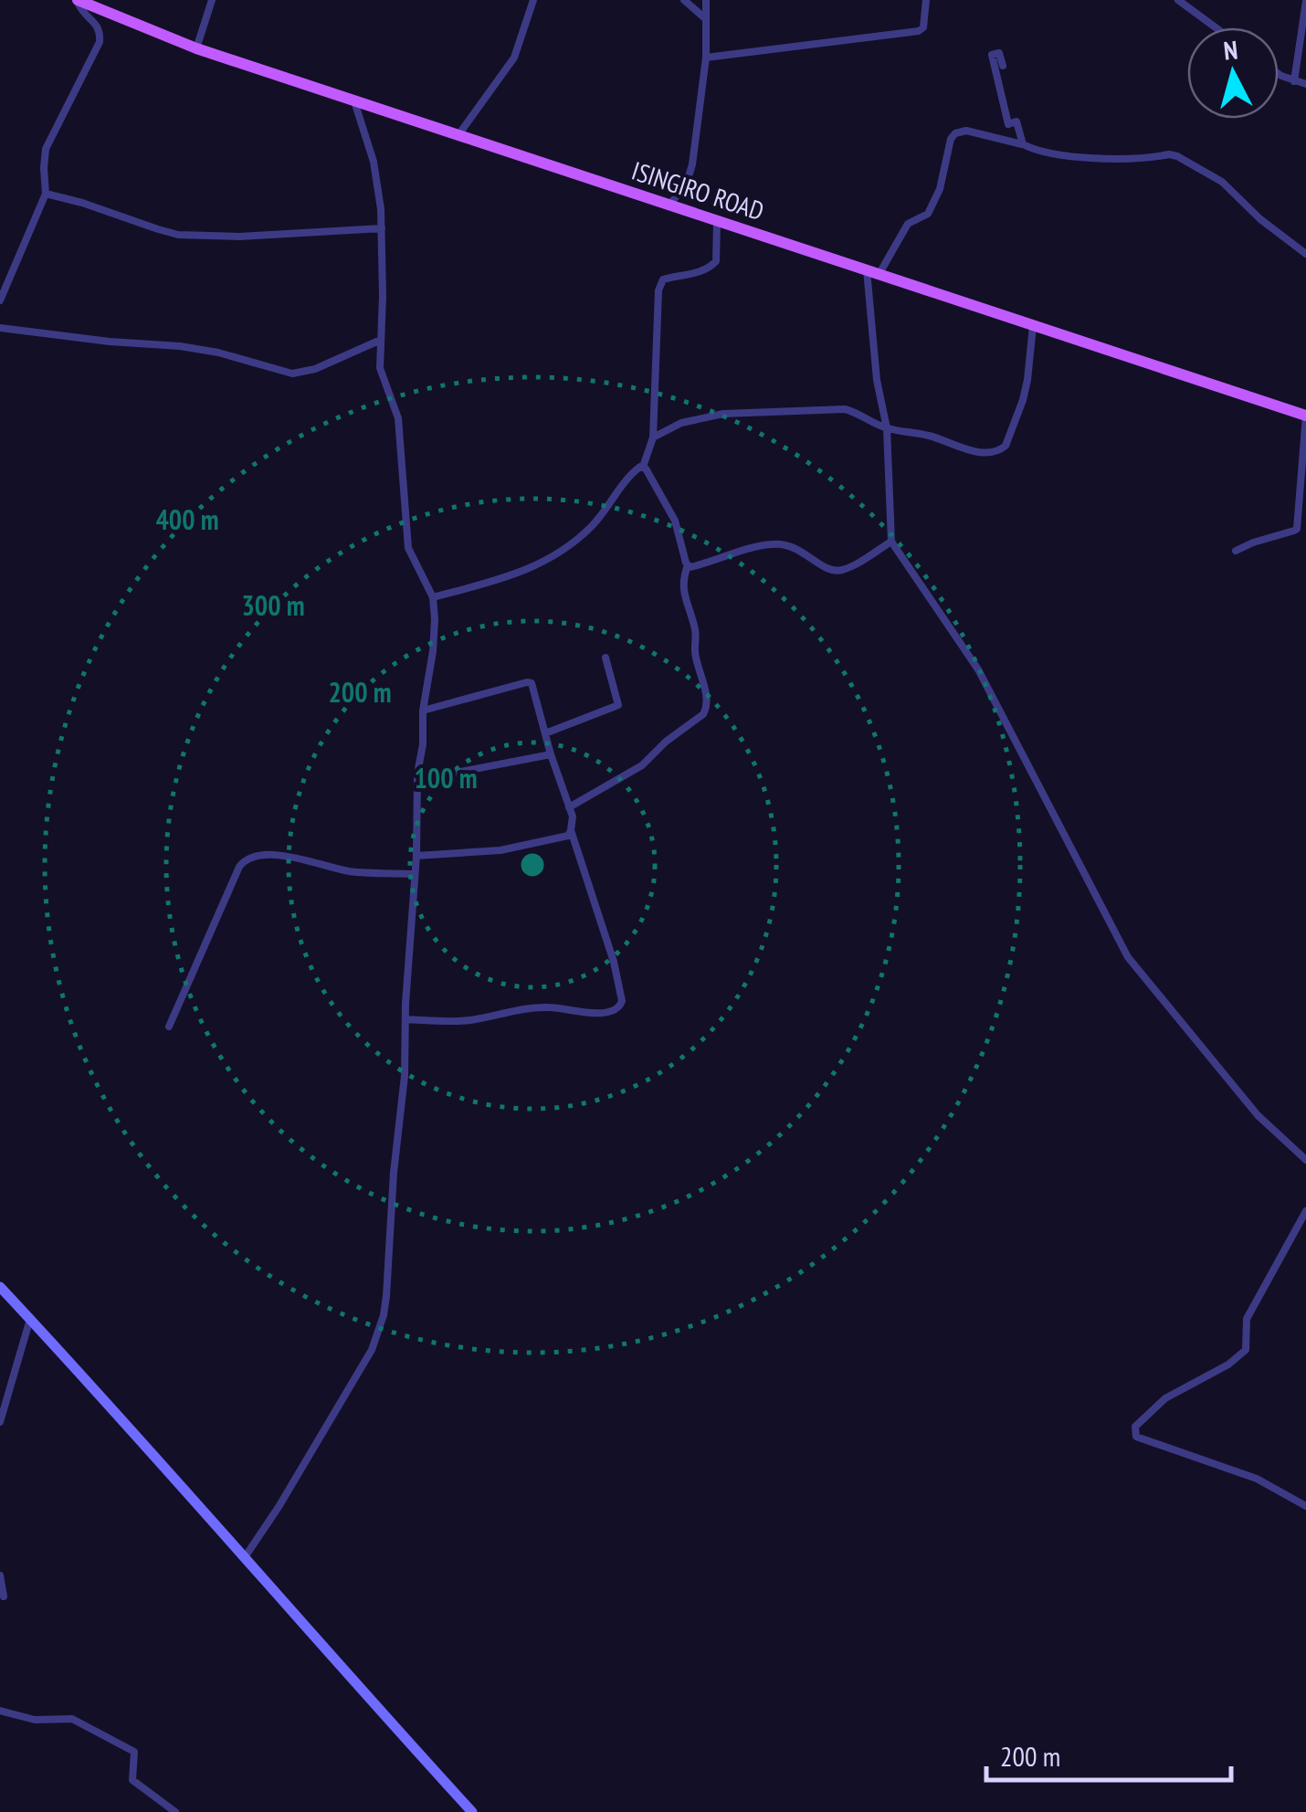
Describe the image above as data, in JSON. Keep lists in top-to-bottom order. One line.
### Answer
{"streets":{"main road":["ISINGIRO ROAD"]},"scale_bar":"200 m","north":"top","rings":["400 m","300 m","200 m","100 m"]}
